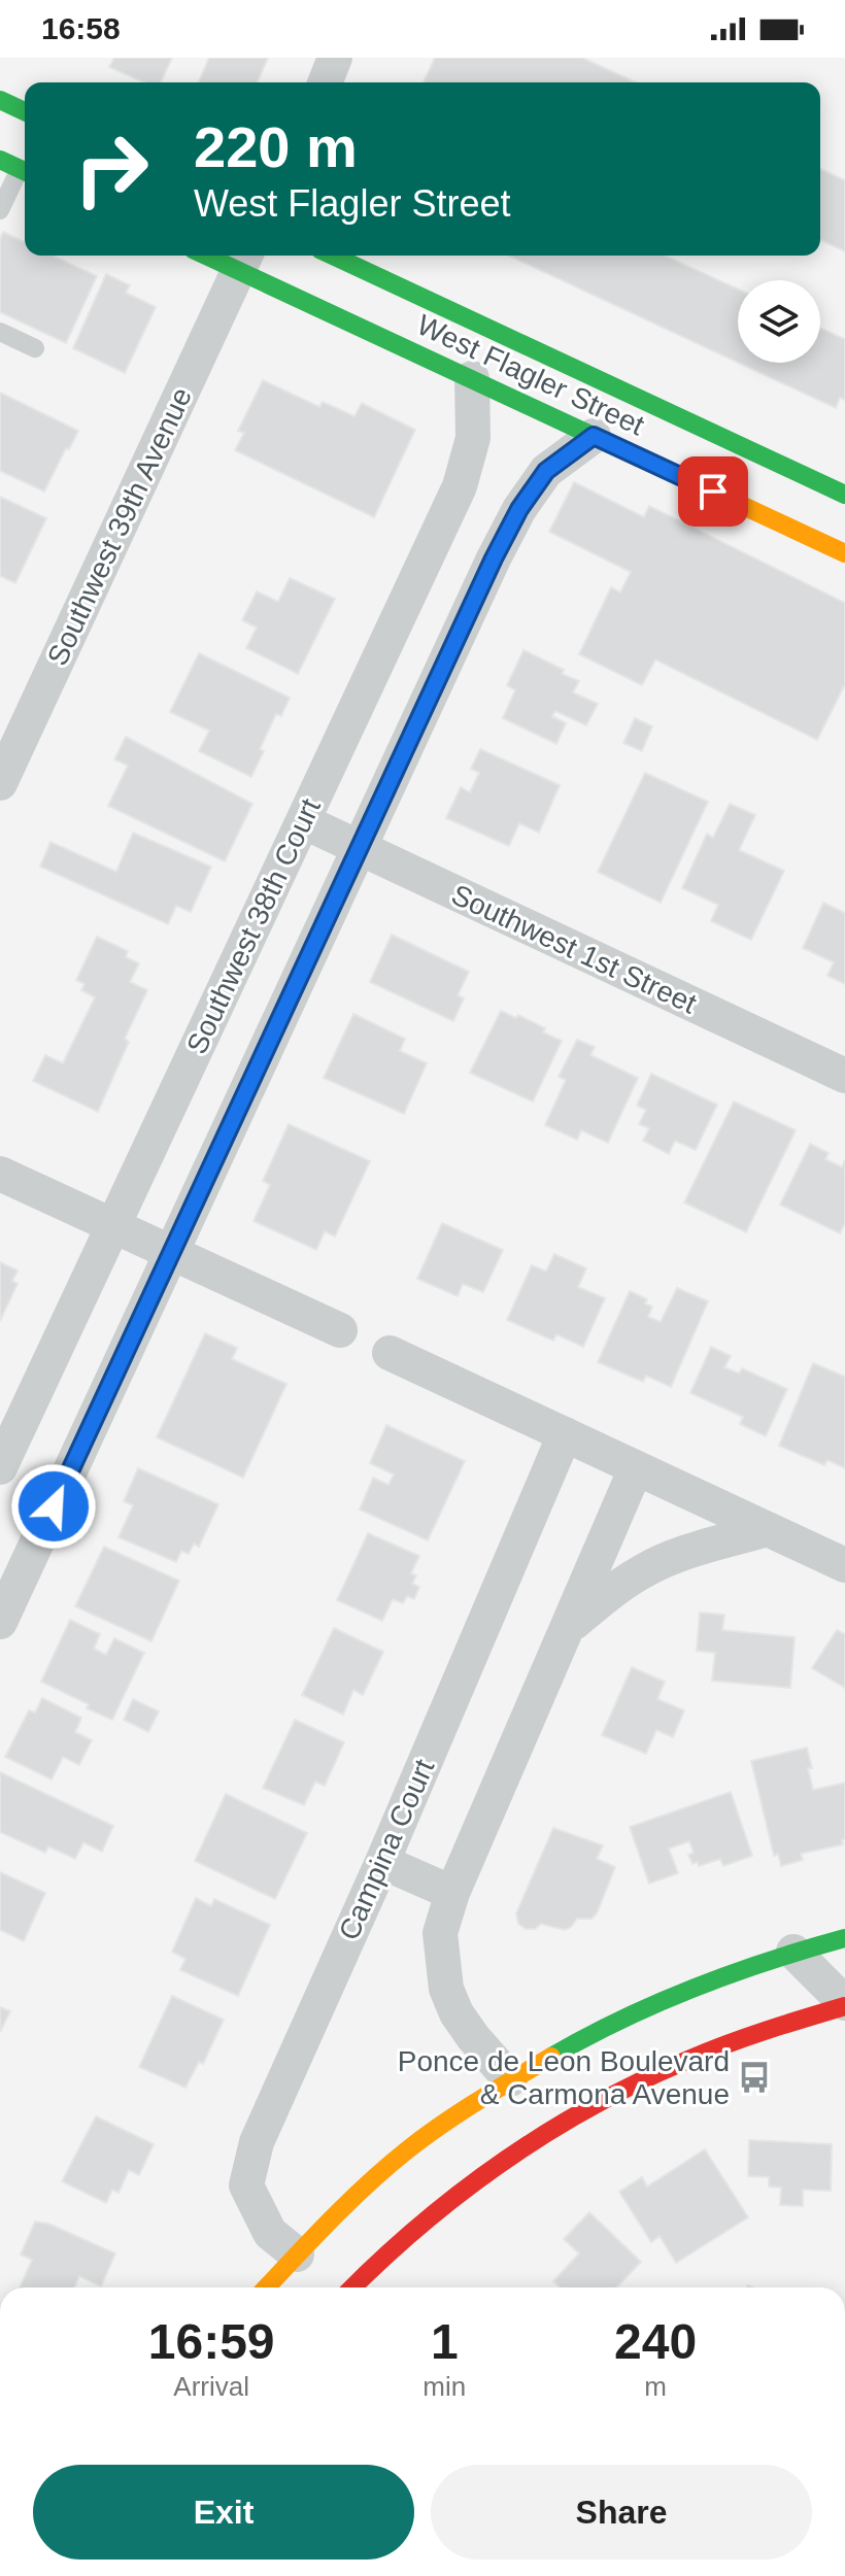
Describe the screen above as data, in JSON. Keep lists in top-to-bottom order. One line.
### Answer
{"streets":{"main road":["West Flagler Street"],"street":["Southwest 39th Avenue","Southwest 38th Court","Southwest 1st Street","Campina Court"]},"crossings":[["West Flagler Street","Southwest 39th Avenue"],["West Flagler Street","Southwest 38th Court"],["Southwest 38th Court","Southwest 1st Street"]],"places":{"bus stop":["Ponce de Leon Boulevard & Carmona Avenue"]},"page":{"status":"16:58","turn":["220 m","West Flagler Street"],"eta":["16:59","Arrival","1","min","240","m"],"buttons":["Exit","Share"]}}
